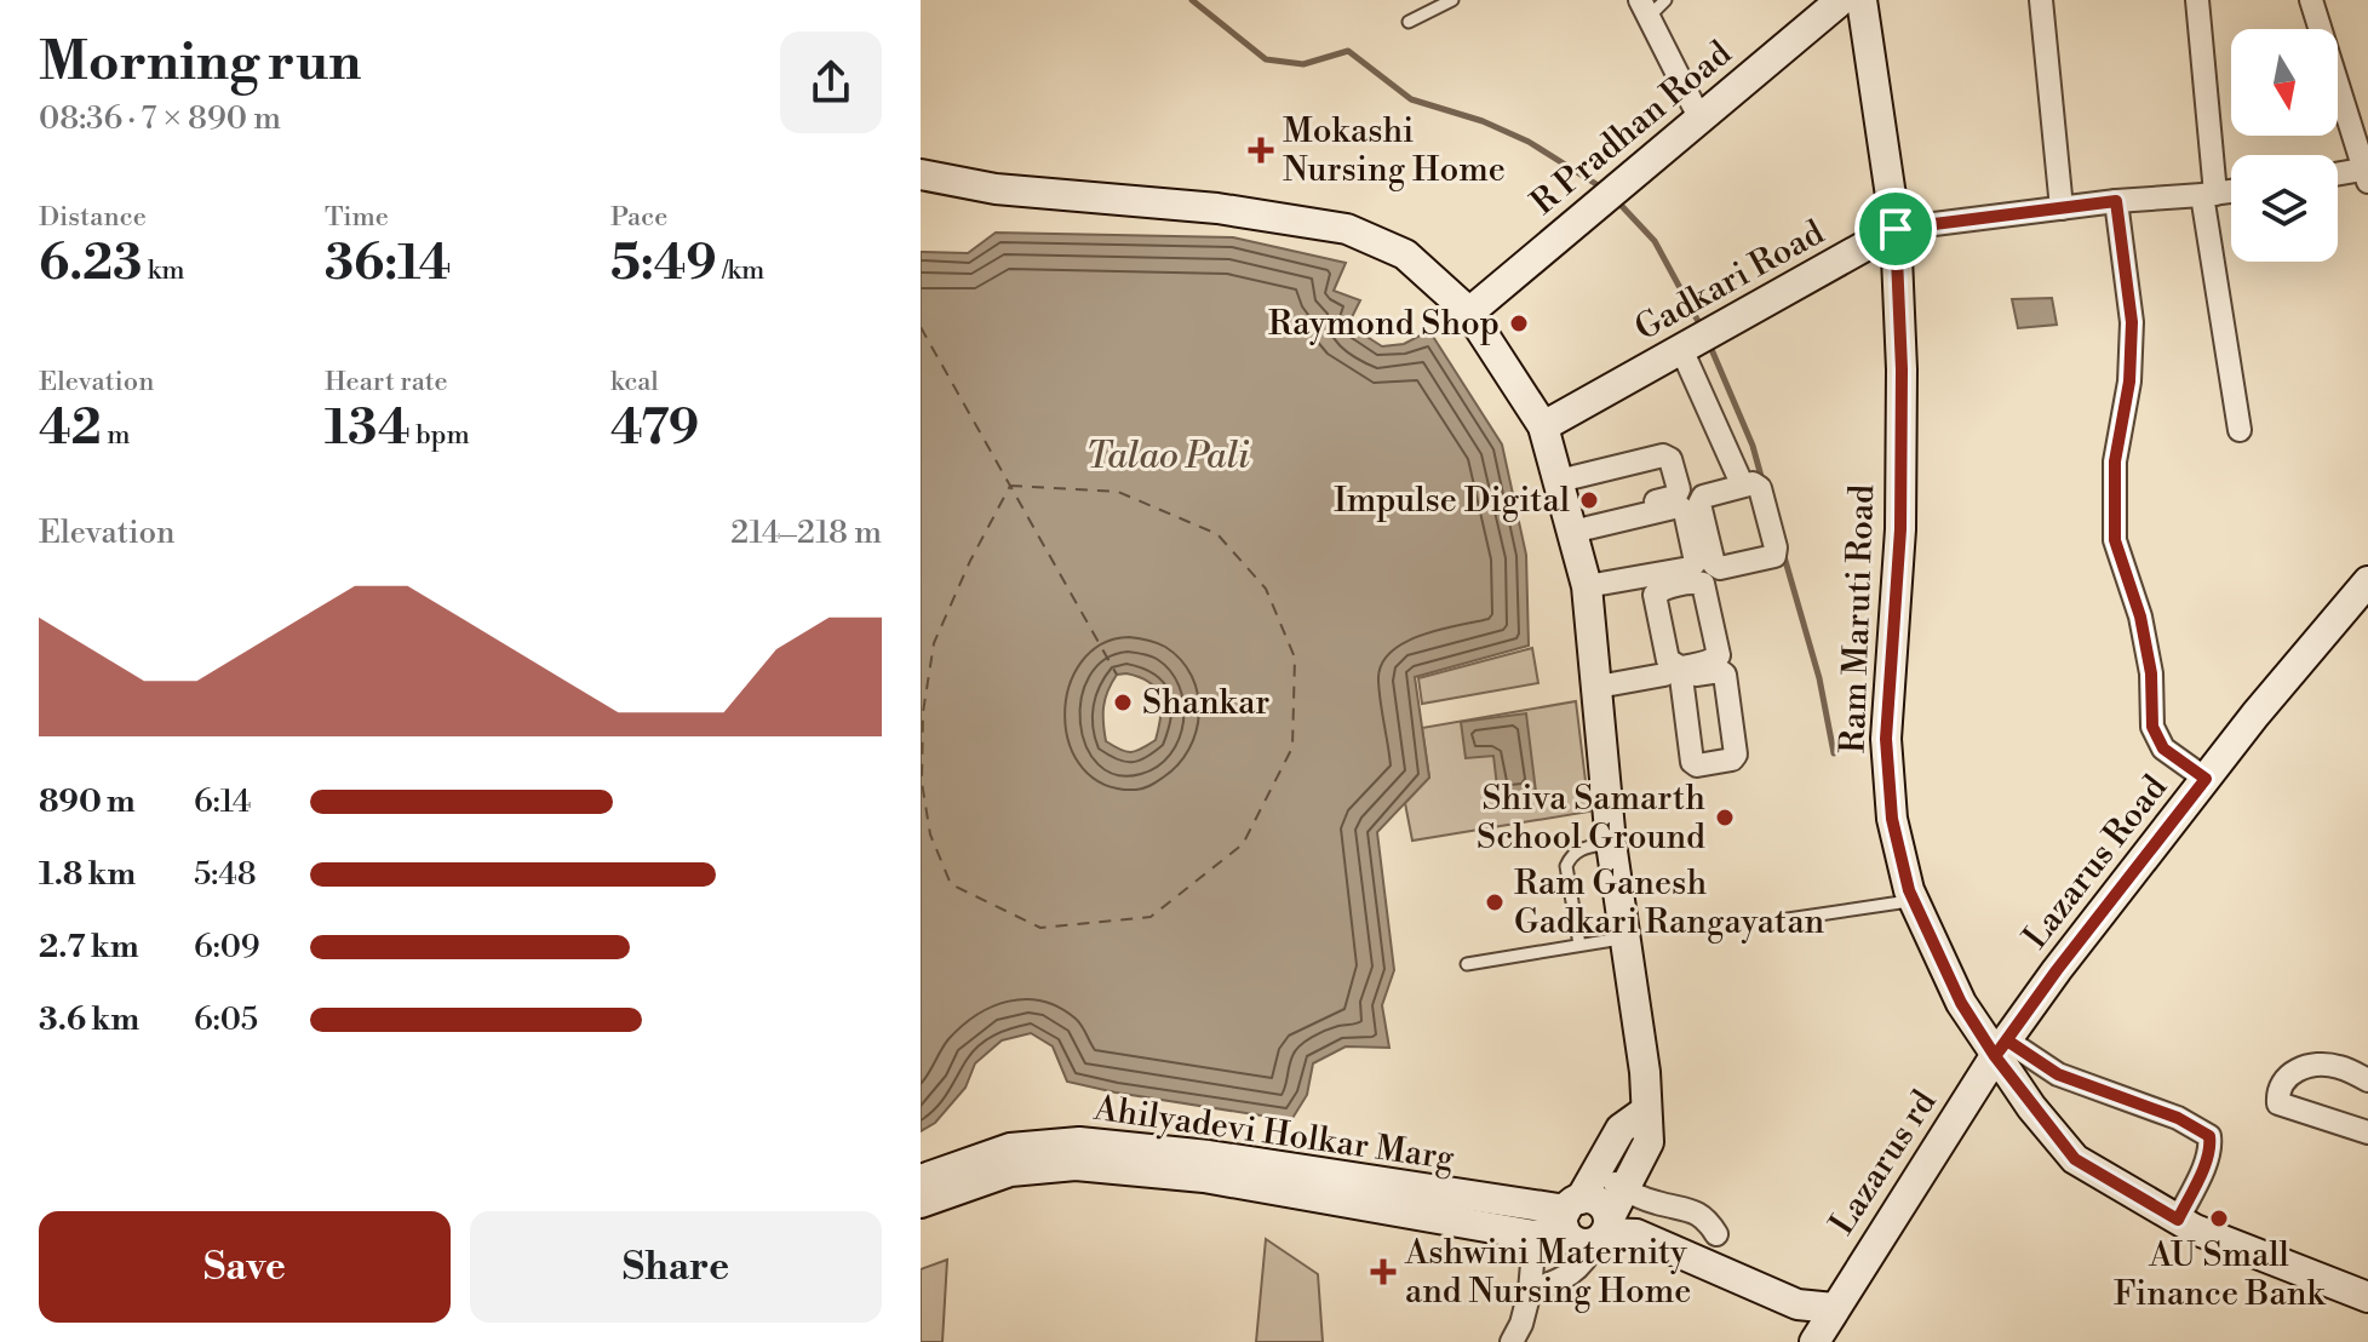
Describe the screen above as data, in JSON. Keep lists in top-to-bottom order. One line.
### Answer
{"streets":{"main road":["R Pradhan Road","Gadkari Road","Ram Maruti Road","Lazarus Road","Ahilyadevi Holkar Marg","Lazarus rd"]},"crossings":[["Gadkari Road","Ram Maruti Road"],["Ram Maruti Road","Lazarus Road"],["Ram Maruti Road","Lazarus rd"],["Lazarus Road","Lazarus rd"]],"water":["Talao Pali"],"places":{"health":["Mokashi Nursing Home","Ashwini Maternity and Nursing Home"],"other":["Raymond Shop","Impulse Digital","Shankar","Shiva Samarth School Ground","Ram Ganesh Gadkari Rangayatan","AU Small Finance Bank"]},"north":"bottom","page":{"heading":["Morning run","08:36 · 7 × 890 m"],"stats":[["Distance","6.23 km"],["Time","36:14"],["Pace","5:49 /km"],["Elevation","42 m"],["Heart rate","134 bpm"],["kcal","479"]],"chart":["Elevation","214–218 m"],"list":[{"name":"890 m","note":"6:14"},{"name":"1.8 km","note":"5:48"},{"name":"2.7 km","note":"6:09"},{"name":"3.6 km","note":"6:05"}],"buttons":["Save","Share"]}}
